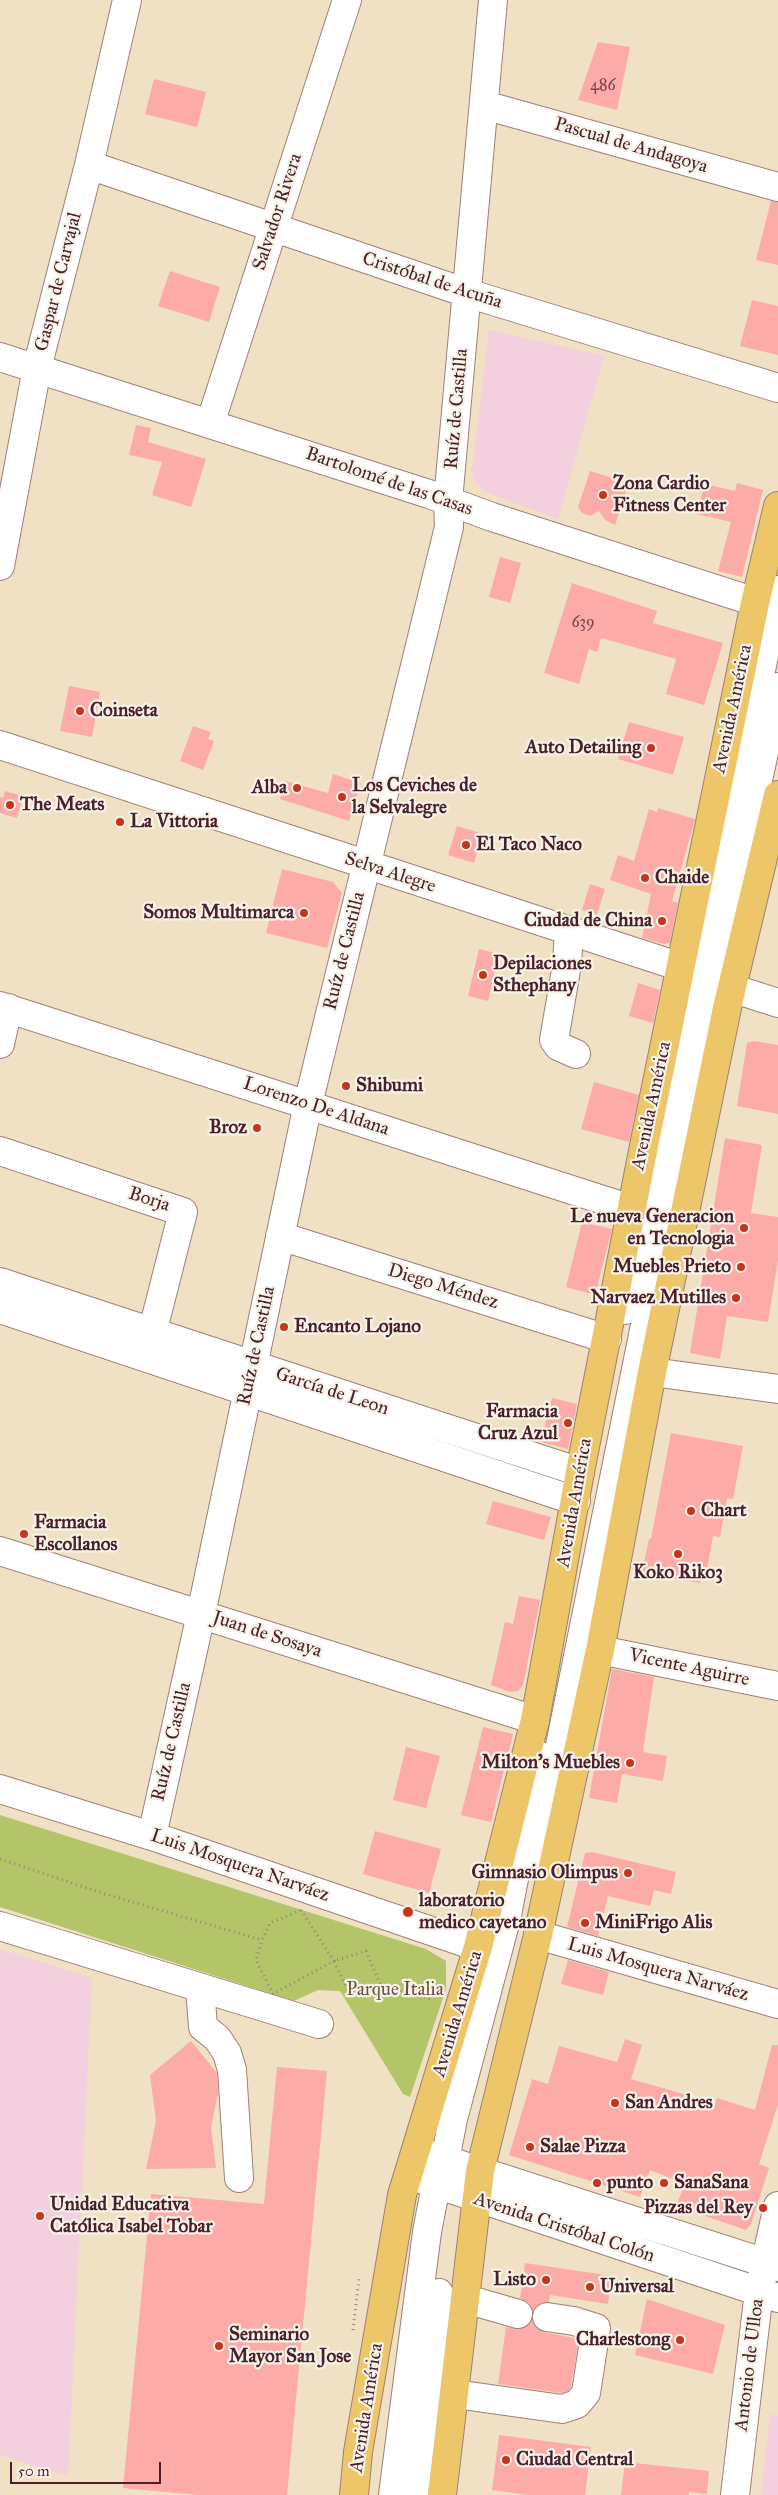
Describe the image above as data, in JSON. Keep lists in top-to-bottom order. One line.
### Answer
{"streets":{"main road":["Avenida América"],"street":["Pascual de Andagoya","Salvador Rivera","Cristóbal de Acuña","Gaspar de Carvajal","Ruíz de Castilla","Bartolomé de las Casas","Selva Alegre","Lorenzo De Aldana","Borja","Diego Méndez","García de Leon","Juan de Sosaya","Vicente Aguirre","Luis Mosquera Narváez","Avenida Cristóbal Colón","Antonio de Ulloa"]},"crossings":[["Pascual de Andagoya","Ruíz de Castilla"],["Salvador Rivera","Cristóbal de Acuña"],["Salvador Rivera","Bartolomé de las Casas"],["Cristóbal de Acuña","Gaspar de Carvajal"],["Cristóbal de Acuña","Ruíz de Castilla"],["Gaspar de Carvajal","Bartolomé de las Casas"],["Ruíz de Castilla","Bartolomé de las Casas"],["Ruíz de Castilla","Selva Alegre"],["Ruíz de Castilla","Lorenzo De Aldana"],["Ruíz de Castilla","Diego Méndez"],["Ruíz de Castilla","García de Leon"],["Ruíz de Castilla","Juan de Sosaya"],["Ruíz de Castilla","Luis Mosquera Narváez"],["Bartolomé de las Casas","Avenida América"],["Avenida América","Selva Alegre"],["Avenida América","Lorenzo De Aldana"],["Avenida América","Diego Méndez"],["Avenida América","García de Leon"],["Avenida América","Juan de Sosaya"],["Avenida América","Vicente Aguirre"],["Avenida América","Luis Mosquera Narváez"],["Avenida América","Avenida Cristóbal Colón"],["Borja","García de Leon"],["Avenida Cristóbal Colón","Antonio de Ulloa"]],"parks":["Parque Italia"],"places":["Zona Cardio Fitness Center","Coinseta","Auto Detailing","Alba","Los Ceviches de la Selvalegre","The Meats","La Vittoria","El Taco Naco","Chaide","Somos Multimarca","Ciudad de China","Depilaciones Sthephany","Shibumi","Broz","Le nueva Generacion en Tecnologia","Muebles Prieto","Narvaez Mutilles","Encanto Lojano","Farmacia Cruz Azul","Chart","Farmacia Escollanos","Koko Riko3","Milton's Muebles","Gimnasio Olimpus","laboratorio medico cayetano","MiniFrigo Alis","San Andres","Salae Pizza","punto","SanaSana","Pizzas del Rey","Unidad Educativa Católica Isabel Tobar","Listo","Universal","Charlestong","Seminario Mayor San Jose","Ciudad Central"],"house_numbers":["486","639"],"scale_bar":"50 m"}
